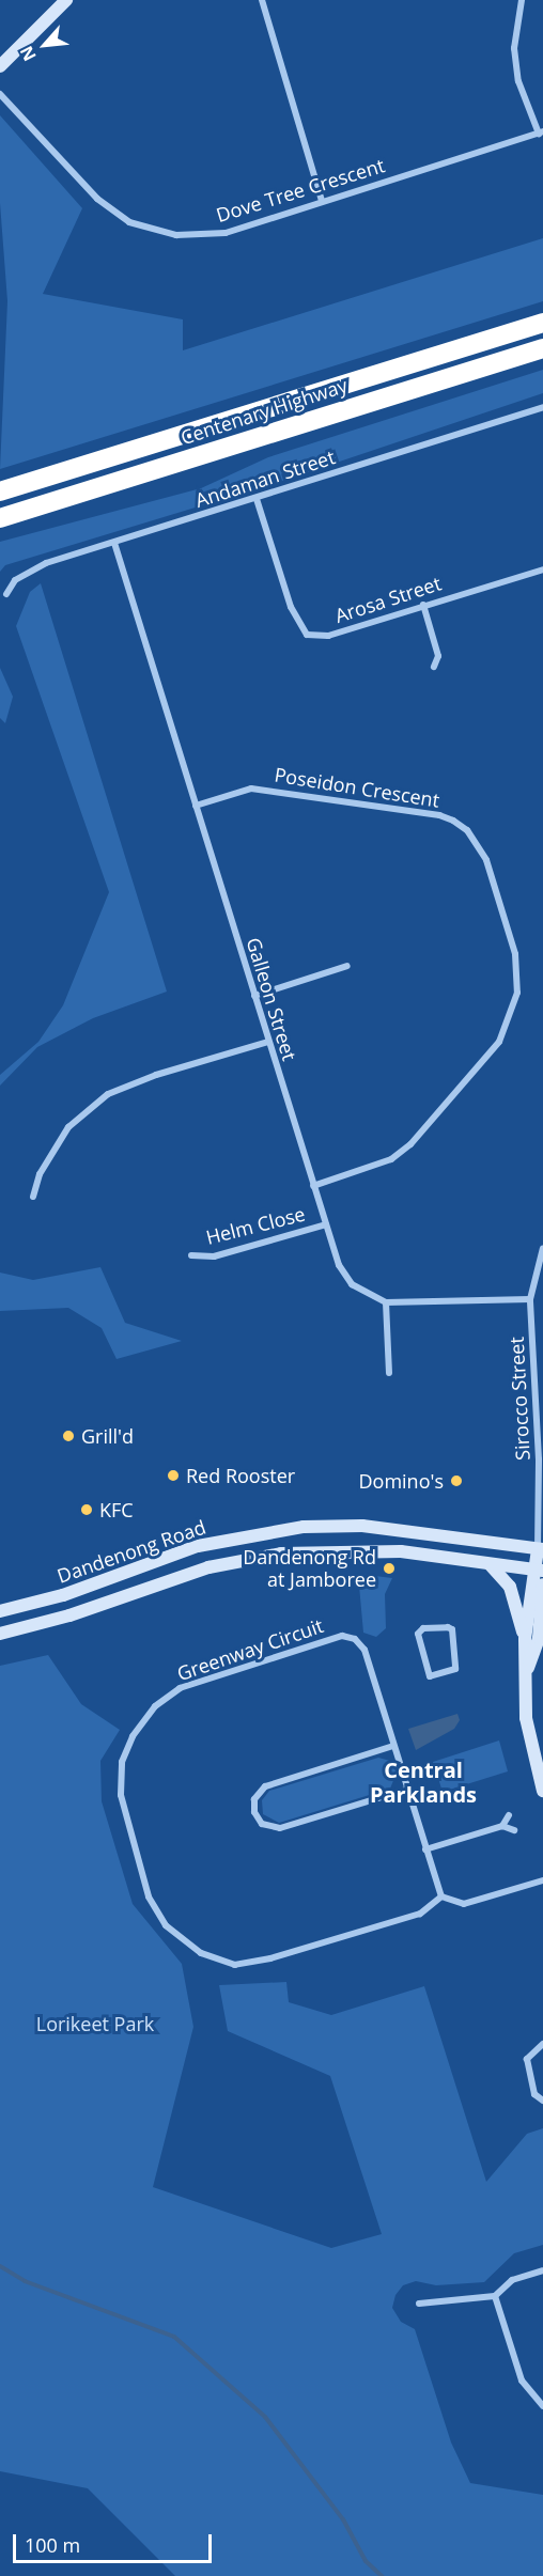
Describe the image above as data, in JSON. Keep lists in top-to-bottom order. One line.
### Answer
{"streets":{"highway":["Centenary Highway"],"main road":["Dandenong Road"],"street":["Dove Tree Crescent","Andaman Street","Arosa Street","Poseidon Crescent","Galleon Street","Helm Close","Sirocco Street","Greenway Circuit"]},"crossings":[["Andaman Street","Arosa Street"],["Andaman Street","Galleon Street"],["Poseidon Crescent","Galleon Street"],["Galleon Street","Helm Close"],["Sirocco Street","Dandenong Road"]],"districts":["Central Parklands"],"parks":["Lorikeet Park"],"places":["Grill'd","Red Rooster","Domino's","KFC","Dandenong Rd at Jamboree"],"scale_bar":"100 m","north":"bottom left"}
